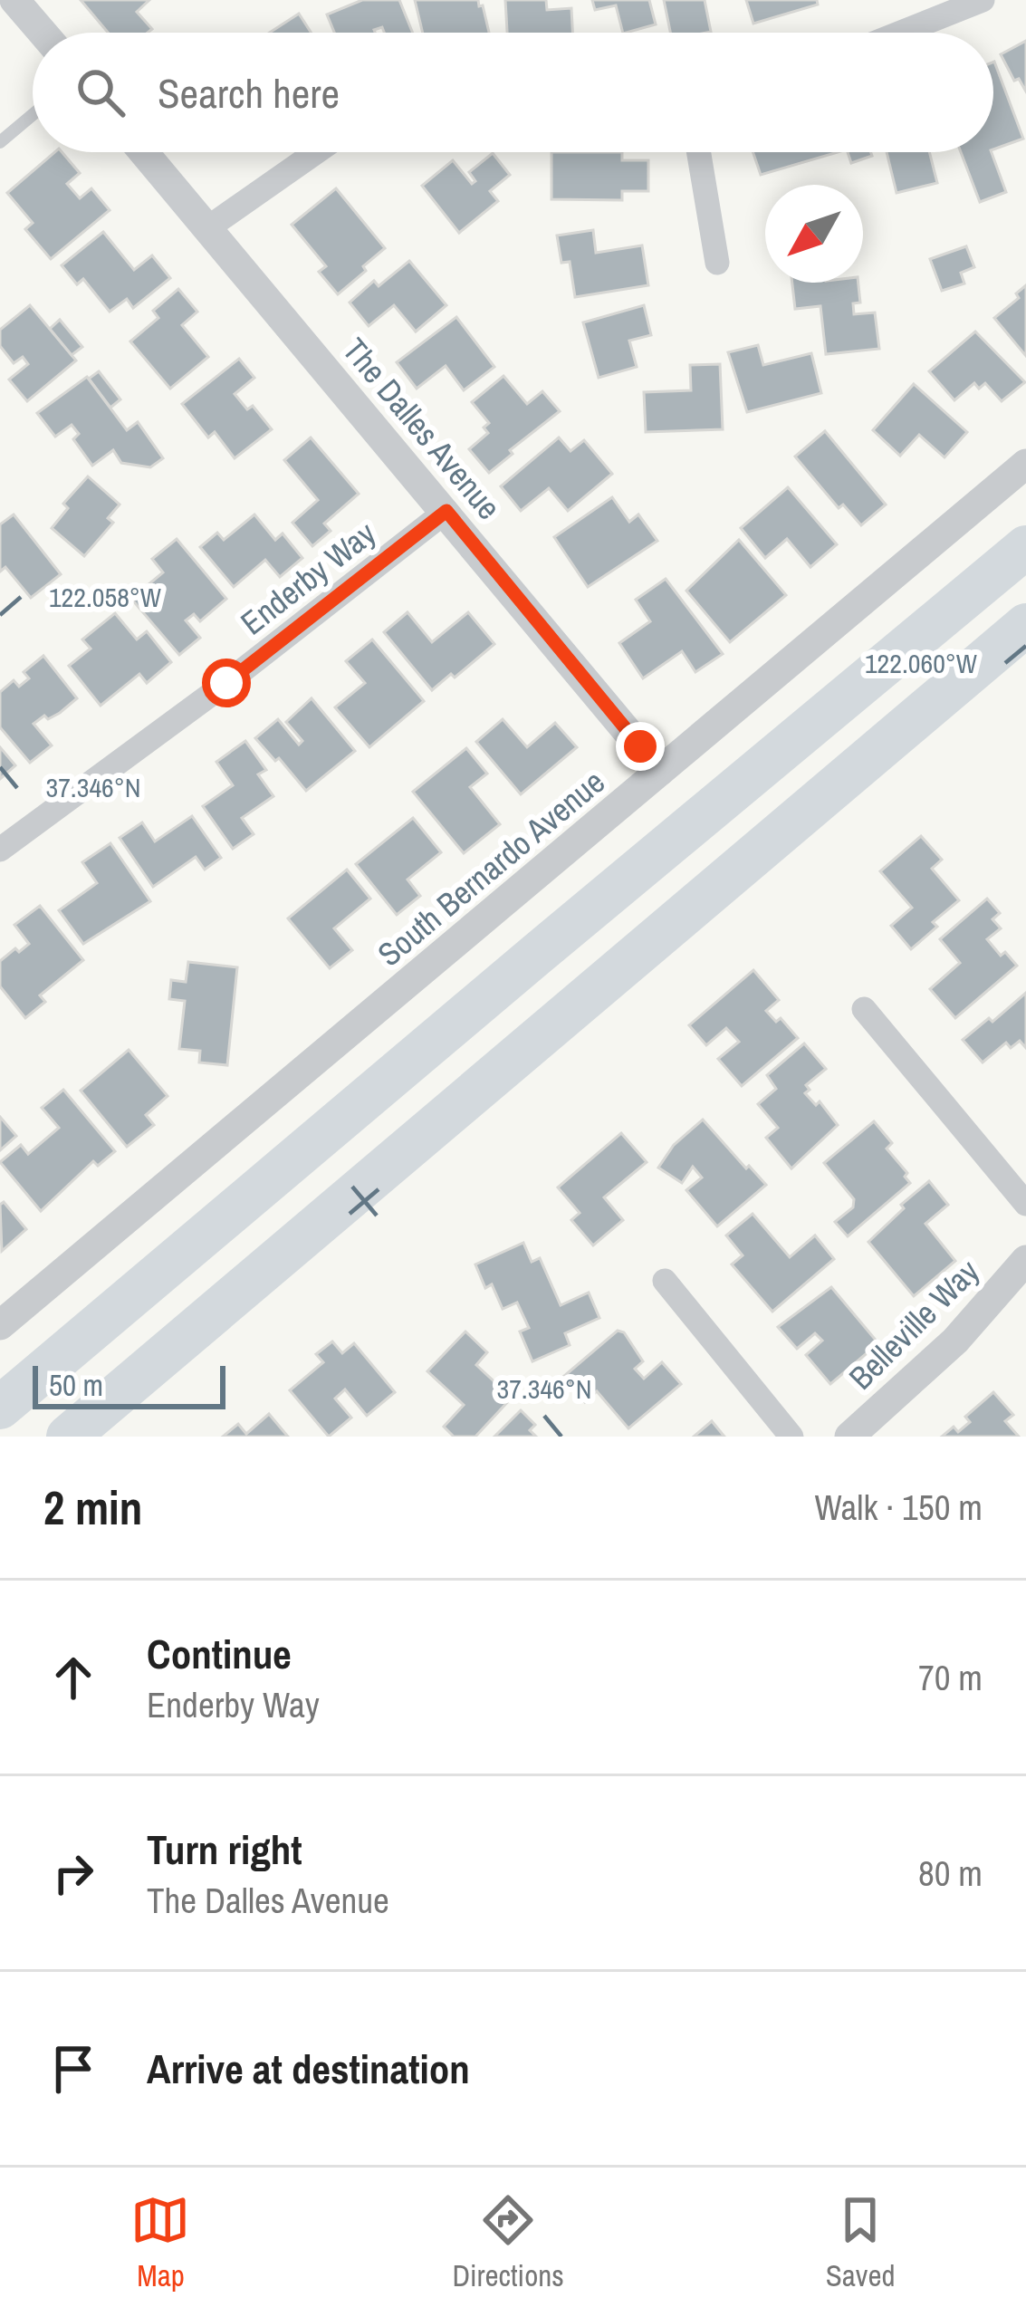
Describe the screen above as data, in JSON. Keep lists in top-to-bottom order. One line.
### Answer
{"streets":{"street":["The Dalles Avenue","Enderby Way","South Bernardo Avenue","Belleville Way"]},"crossings":[["The Dalles Avenue","Enderby Way"],["The Dalles Avenue","South Bernardo Avenue"]],"scale_bar":"50 m","north":"bottom left","page":{"search":"Search here","scale":"50 m","heading":["2 min","Walk · 150 m"],"list":[["Continue","Enderby Way","70 m"],["Turn right","The Dalles Avenue","80 m"],"Arrive at destination"],"nav":["Map","Directions","Saved"]},"coordinates":["122.058°W","122.060°W","37.346°N"]}
